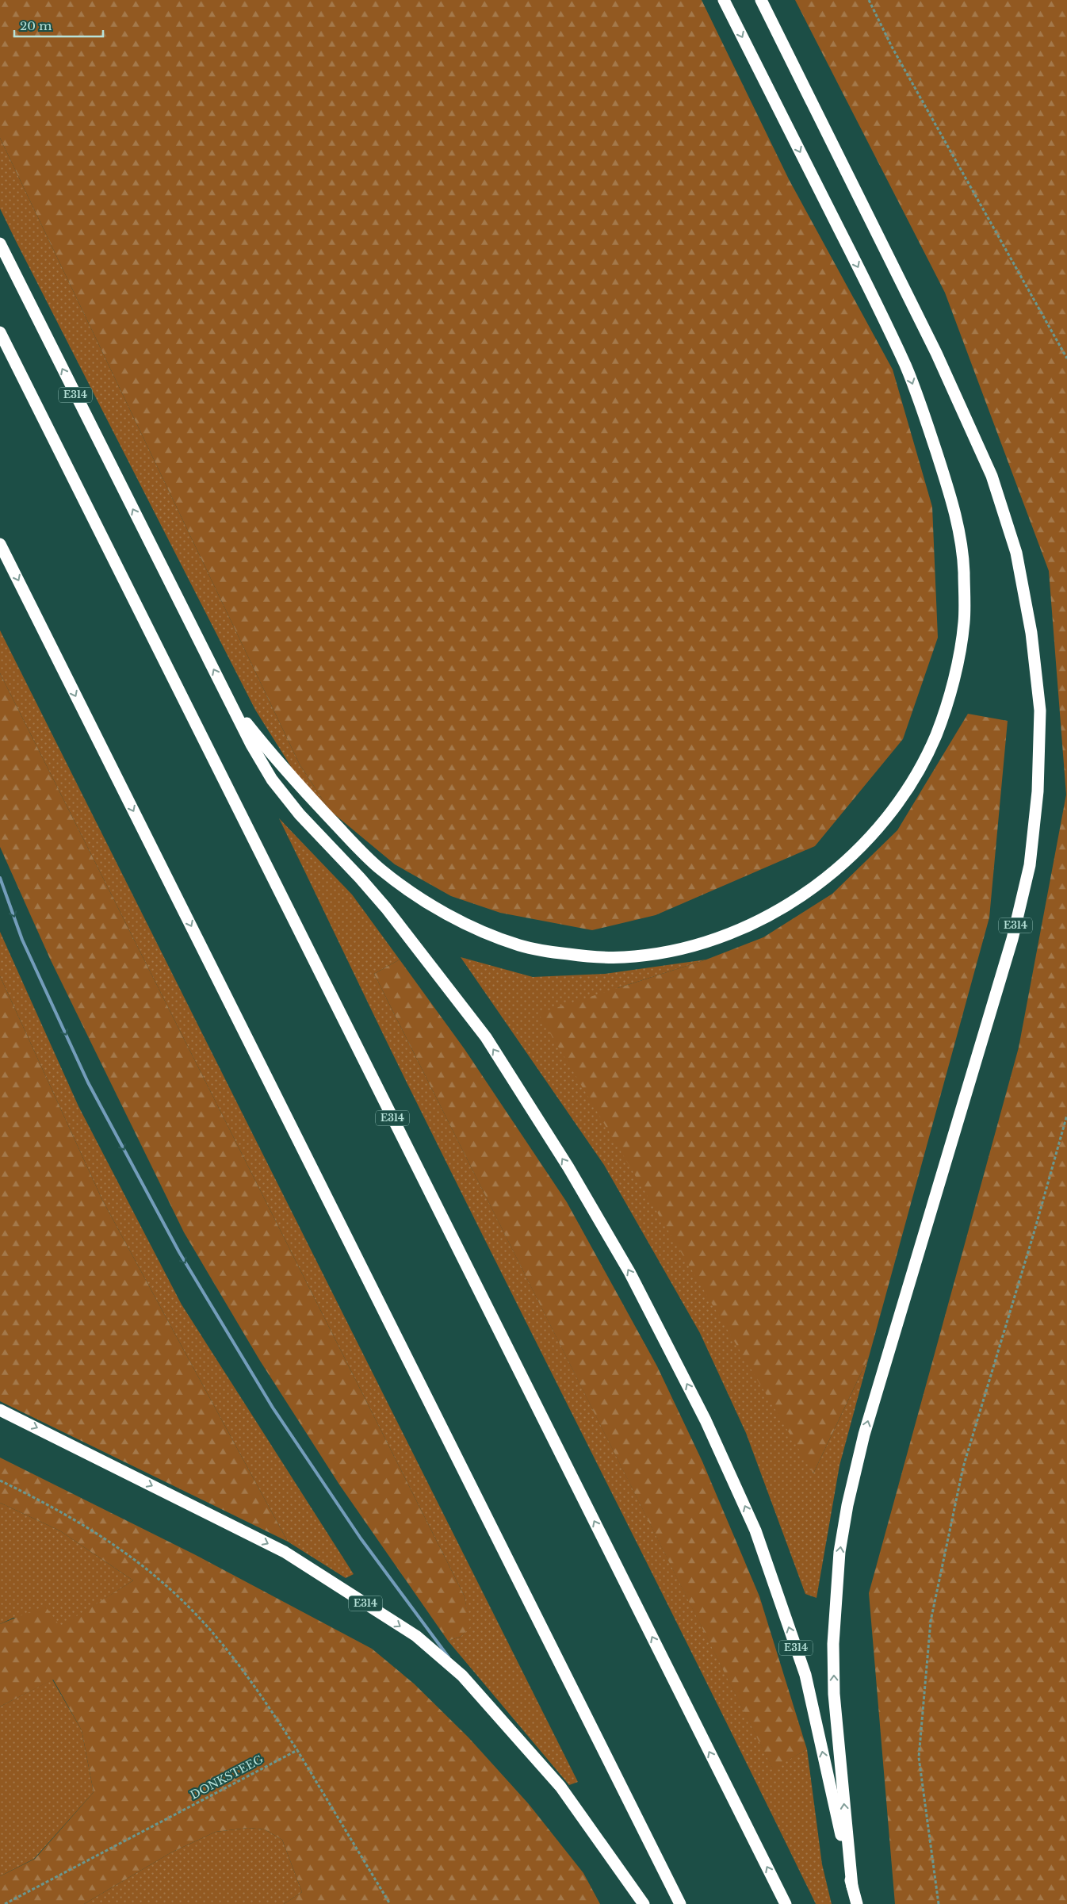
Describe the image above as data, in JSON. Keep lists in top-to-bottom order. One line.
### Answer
{"streets":{"highway":["E314"],"path":["DONKSTEEG"]},"scale_bar":"20 m"}
